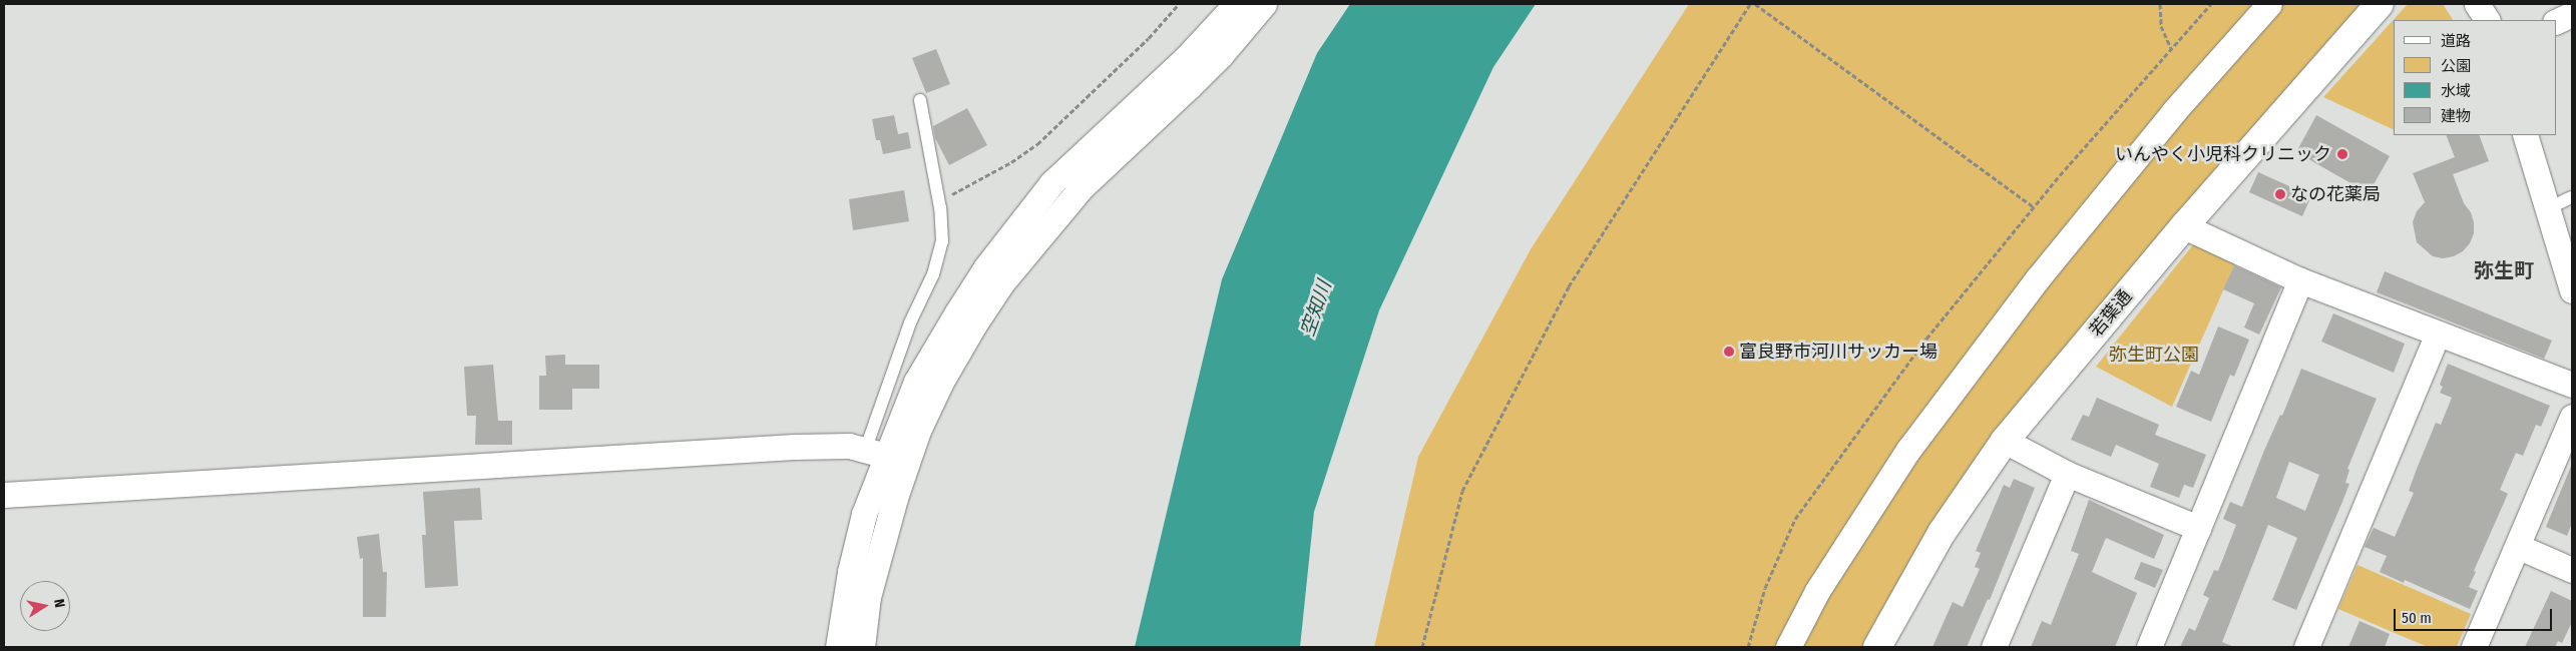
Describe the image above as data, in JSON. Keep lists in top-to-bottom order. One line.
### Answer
{"streets":{"street":["若葉通"]},"districts":["弥生町"],"water":["空知川"],"parks":["弥生町公園"],"places":["いんやく小児科クリニック","なの花薬局","富良野市河川サッカー場"],"legend":["道路","公園","水域","建物"],"scale_bar":"50 m","north":"right"}
